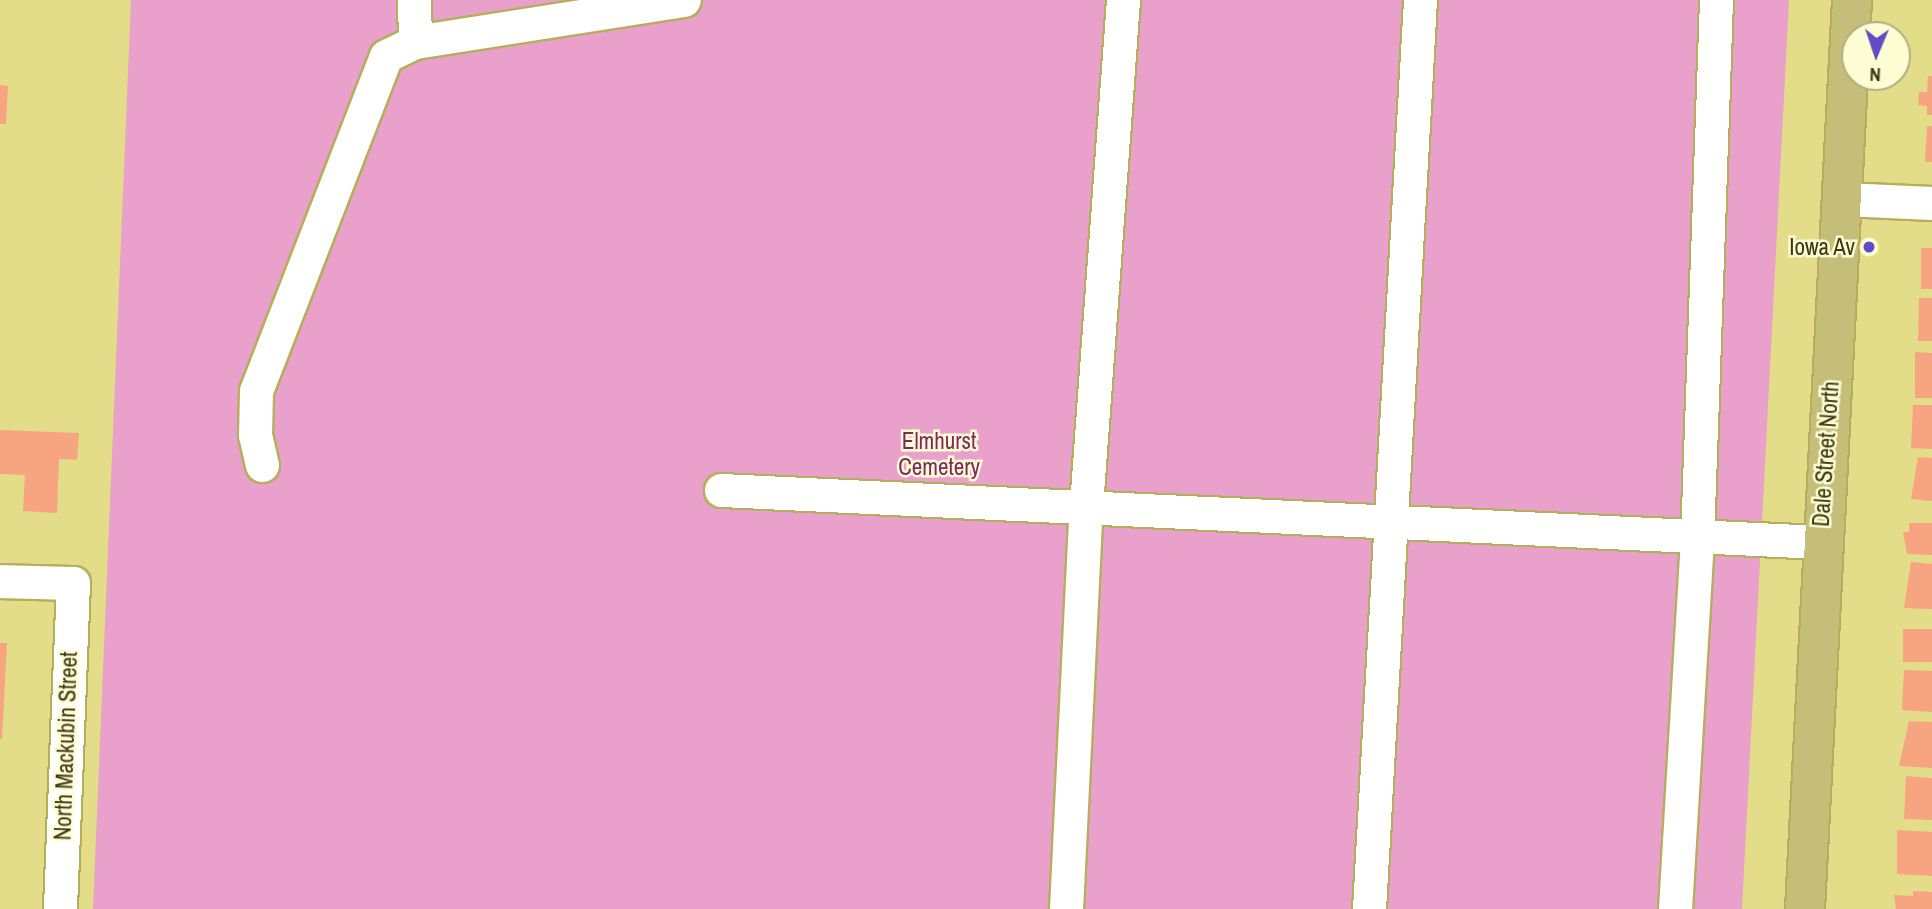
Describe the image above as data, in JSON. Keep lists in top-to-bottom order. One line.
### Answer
{"streets":{"main road":["Dale Street North"],"street":["North Mackubin Street"]},"parks":["Elmhurst Cemetery"],"places":["Iowa Av"],"north":"bottom"}
